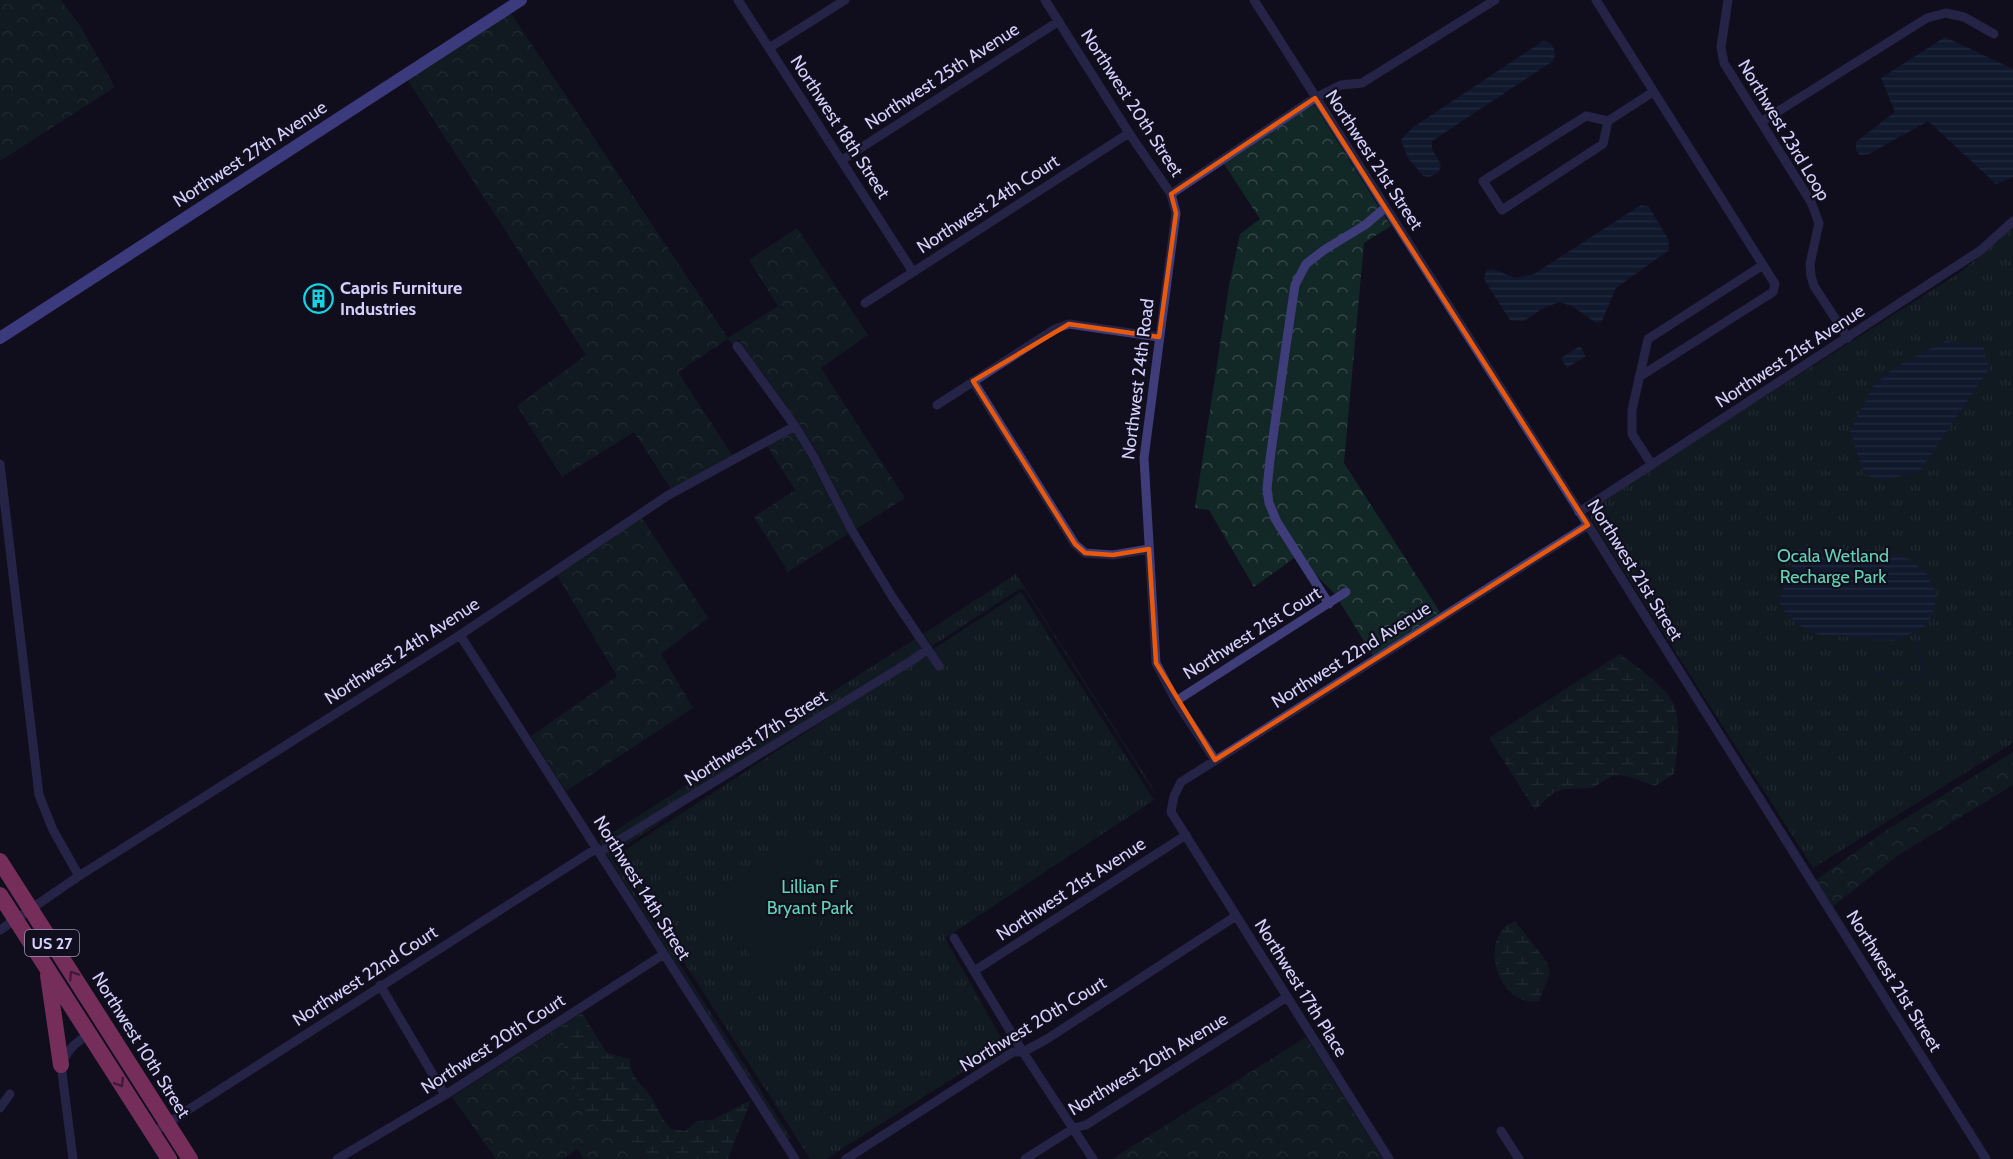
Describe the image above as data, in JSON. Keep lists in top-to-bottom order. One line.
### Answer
{"streets":{"highway":["US 27","Northwest 10th Street"],"street":["Northwest 25th Avenue","Northwest 20th Street","Northwest 18th Street","Northwest 23rd Loop","Northwest 27th Avenue","Northwest 21st Street","Northwest 24th Court","Northwest 21st Avenue","Northwest 24th Road","Northwest 21st Court","Northwest 24th Avenue","Northwest 22nd Avenue","Northwest 17th Street","Northwest 14th Street","Northwest 22nd Court","Northwest 17th Place","Northwest 20th Court","Northwest 20th Avenue"]},"crossings":[["Northwest 25th Avenue","Northwest 20th Street"],["Northwest 25th Avenue","Northwest 18th Street"],["Northwest 20th Street","Northwest 24th Court"],["Northwest 20th Street","Northwest 24th Road"],["Northwest 18th Street","Northwest 24th Court"],["Northwest 23rd Loop","Northwest 21st Avenue"],["Northwest 21st Street","Northwest 21st Avenue"],["Northwest 21st Street","Northwest 22nd Avenue"],["Northwest 21st Avenue","Northwest 22nd Avenue"],["Northwest 21st Avenue","Northwest 17th Place"],["Northwest 24th Road","Northwest 21st Court"],["Northwest 24th Road","Northwest 22nd Avenue"],["Northwest 24th Avenue","Northwest 14th Street"],["Northwest 24th Avenue","Northwest 10th Street"],["Northwest 22nd Avenue","Northwest 17th Place"],["Northwest 17th Street","Northwest 14th Street"],["Northwest 17th Street","Northwest 22nd Court"],["Northwest 14th Street","Northwest 22nd Court"],["Northwest 14th Street","Northwest 20th Court"],["Northwest 22nd Court","Northwest 10th Street"],["Northwest 17th Place","Northwest 20th Court"],["Northwest 17th Place","Northwest 20th Avenue"]],"parks":["Ocala Wetland Recharge Park","Lillian F Bryant Park"],"places":{"building":["Capris Furniture Industries"]}}
